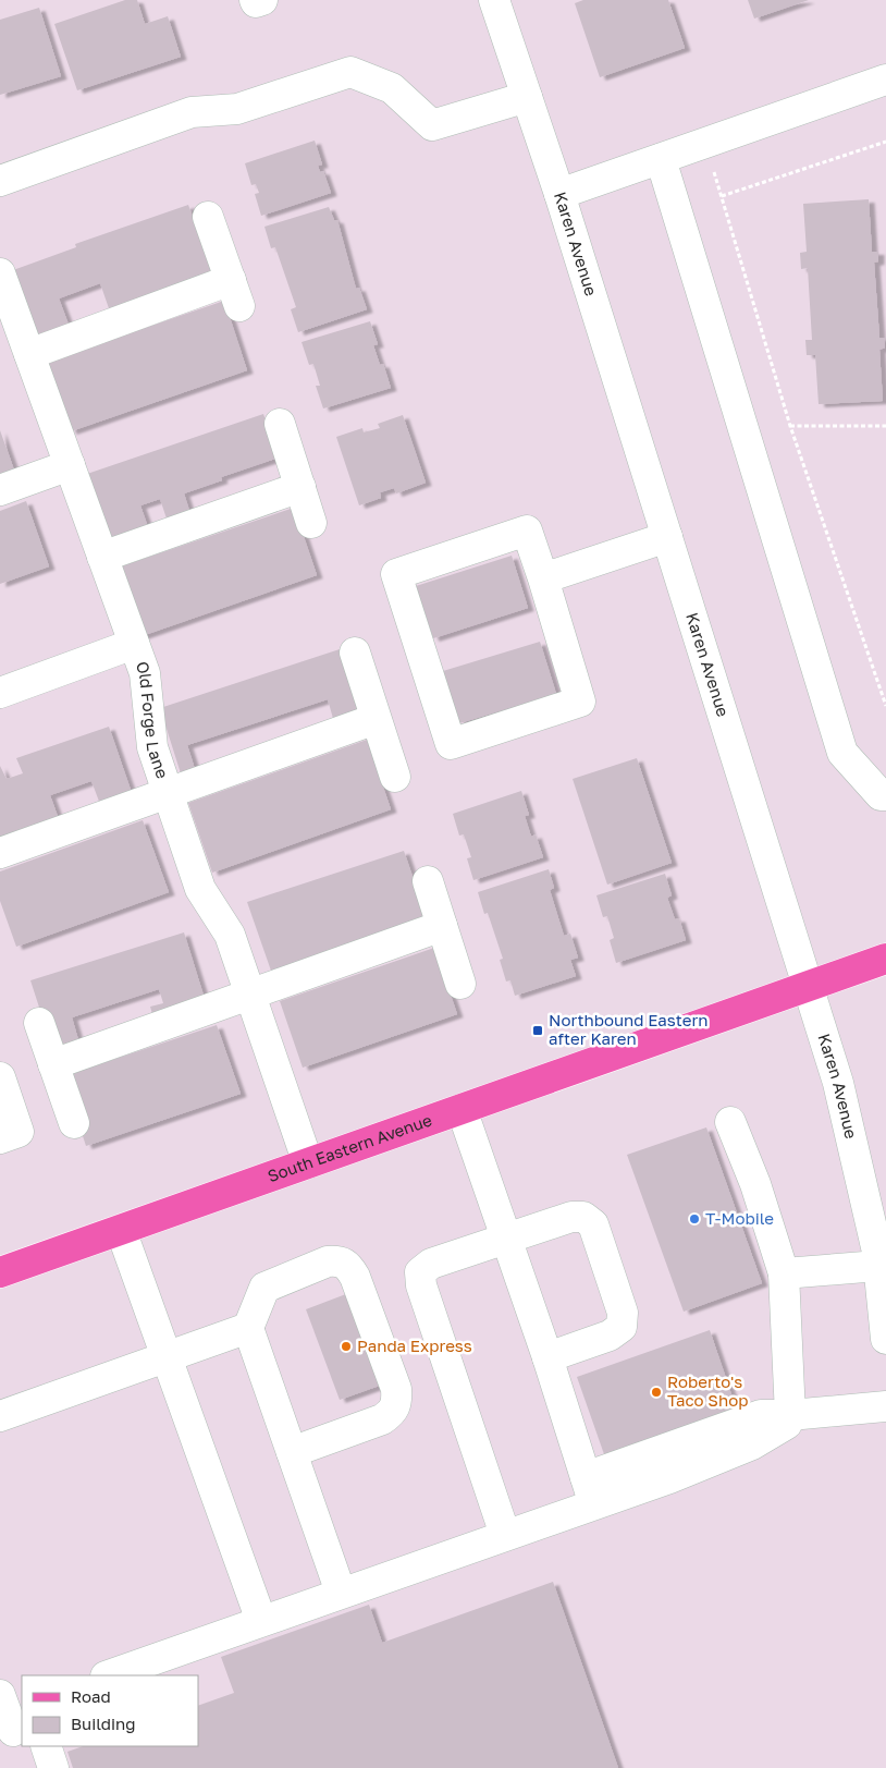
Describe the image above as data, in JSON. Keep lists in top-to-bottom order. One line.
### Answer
{"streets":{"main road":["South Eastern Avenue"],"street":["Karen Avenue","Old Forge Lane"]},"crossings":[["Karen Avenue","South Eastern Avenue"],["Old Forge Lane","South Eastern Avenue"]],"places":{"transit":["Northbound Eastern after Karen"],"other":["T-Mobile","Panda Express","Roberto's Taco Shop"]},"legend":["Road","Building"]}
